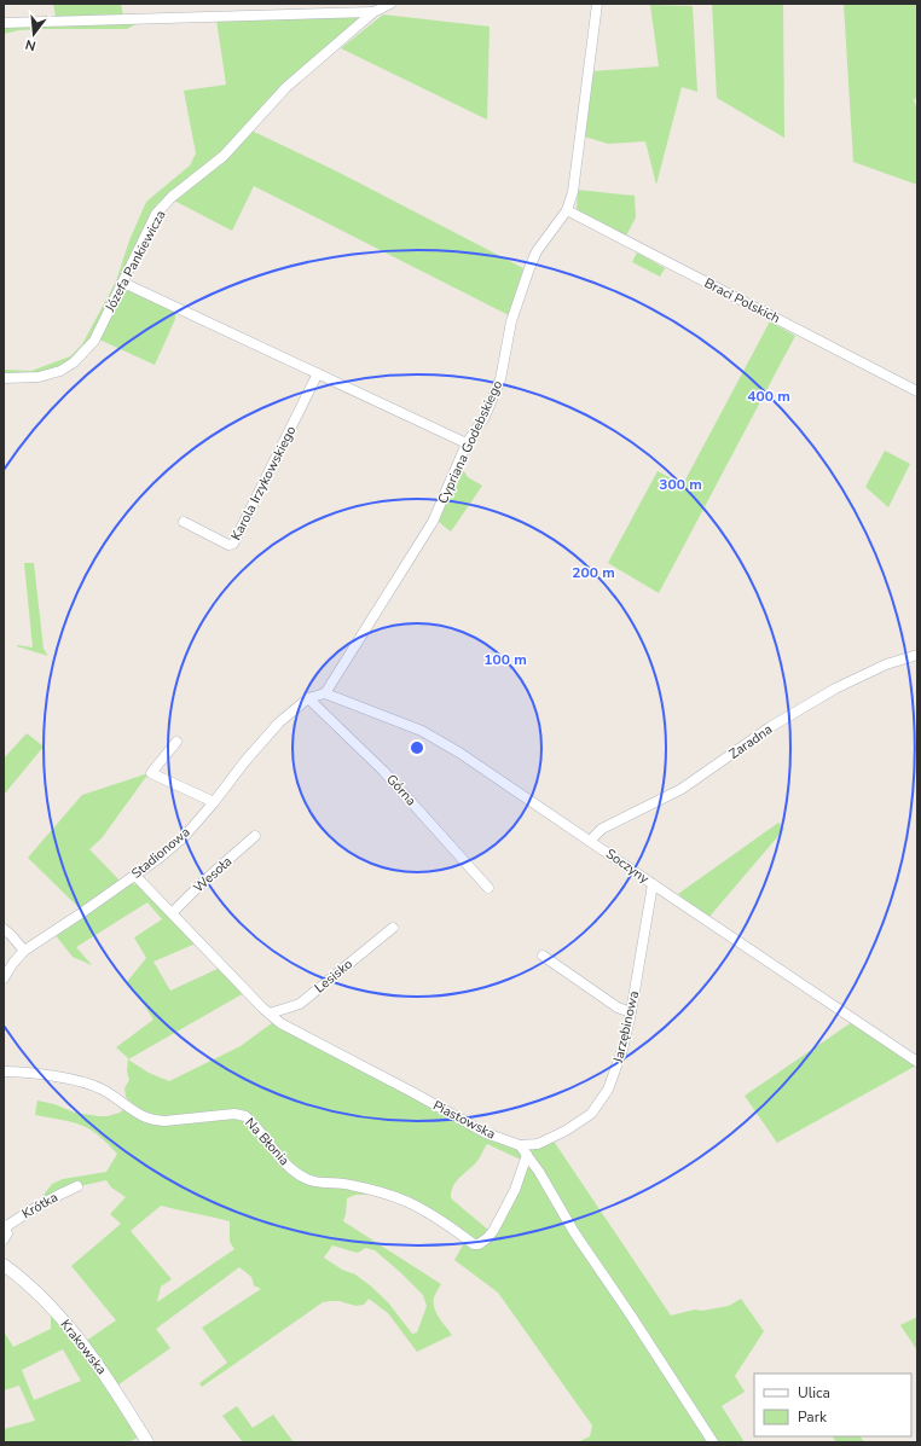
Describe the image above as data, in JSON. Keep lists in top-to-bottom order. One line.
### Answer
{"streets":{"street":["Józefa Pankiewicza","Braci Polskich","Cypriana Godebskiego","Karola Irzykowskiego","Zaradna","Górna","Stadionowa","Soczyny","Wesoła","Lesisko","Jarzębinowa","Piastowska","Na Błonia","Krótka","Krakowska"]},"crossings":[["Braci Polskich","Cypriana Godebskiego"],["Cypriana Godebskiego","Stadionowa"],["Cypriana Godebskiego","Soczyny"],["Zaradna","Soczyny"],["Górna","Stadionowa"],["Stadionowa","Soczyny"],["Stadionowa","Piastowska"],["Soczyny","Jarzębinowa"],["Wesoła","Piastowska"],["Lesisko","Piastowska"],["Jarzębinowa","Piastowska"]],"legend":["Ulica","Park"],"north":"bottom","rings":["400 m","300 m","200 m","100 m"]}
